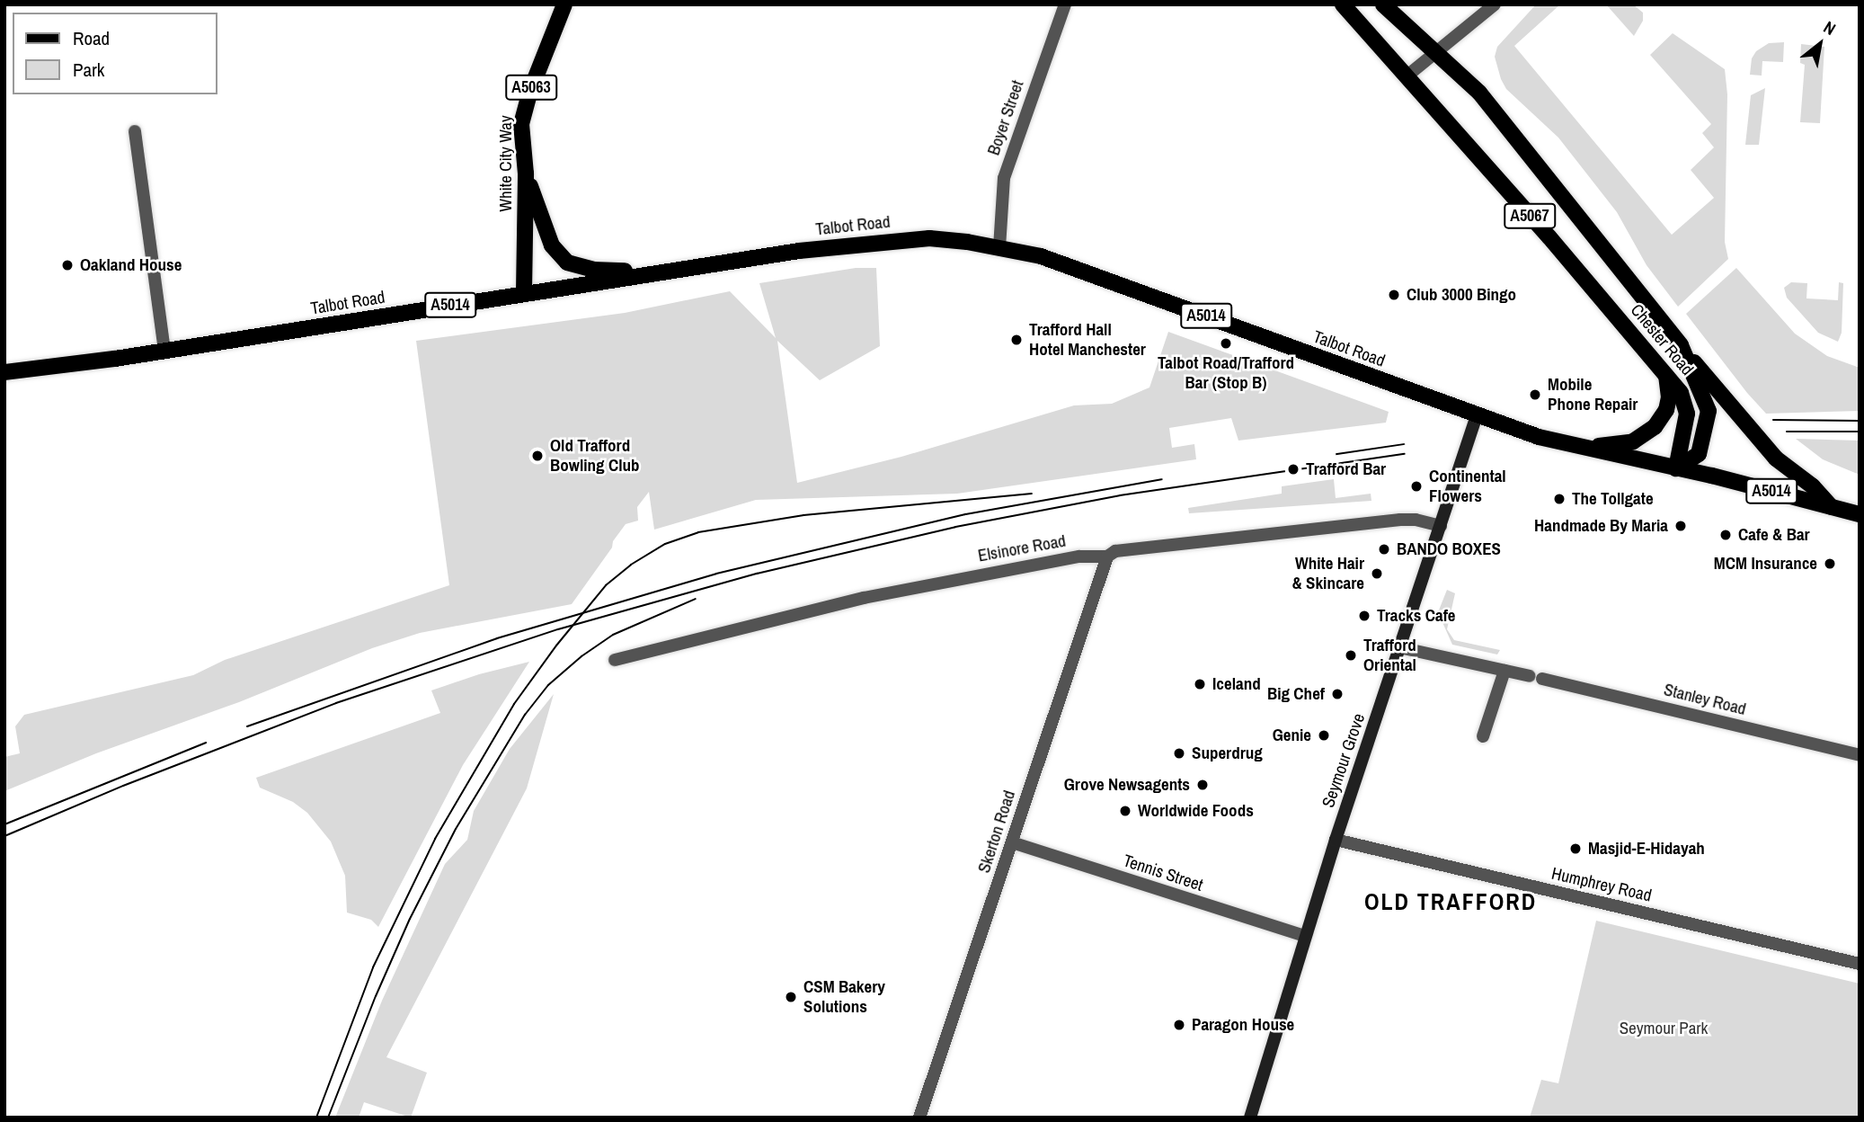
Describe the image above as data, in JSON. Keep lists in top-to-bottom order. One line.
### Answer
{"streets":{"main road":["A5063","White City Way","A5067","Talbot Road","A5014","Chester Road","Seymour Grove"],"street":["Boyer Street","Elsinore Road","Stanley Road","Skerton Road","Tennis Street","Humphrey Road"]},"crossings":[["Boyer Street","Talbot Road"],["White City Way","Talbot Road"],["A5067","A5014"],["A5067","Chester Road"],["Talbot Road","A5014"],["Talbot Road","Chester Road"],["Talbot Road","Seymour Grove"],["A5014","Chester Road"],["Elsinore Road","Seymour Grove"],["Elsinore Road","Skerton Road"],["Stanley Road","Seymour Grove"],["Seymour Grove","Tennis Street"],["Seymour Grove","Humphrey Road"],["Skerton Road","Tennis Street"]],"districts":["OLD TRAFFORD"],"parks":["Seymour Park"],"places":["Oakland House","Club 3000 Bingo","Trafford Hall Hotel Manchester","Talbot Road/Trafford Bar (Stop B)","Mobile Phone Repair","Old Trafford Bowling Club","Trafford Bar","Continental Flowers","The Tollgate","Handmade By Maria","Cafe & Bar","BANDO BOXES","MCM Insurance","White Hair & Skincare","Tracks Cafe","Trafford Oriental","Iceland","Big Chef","Genie","Superdrug","Grove Newsagents","Worldwide Foods","Masjid-E-Hidayah","CSM Bakery Solutions","Paragon House"],"legend":["Road","Park"],"north":"top right"}
